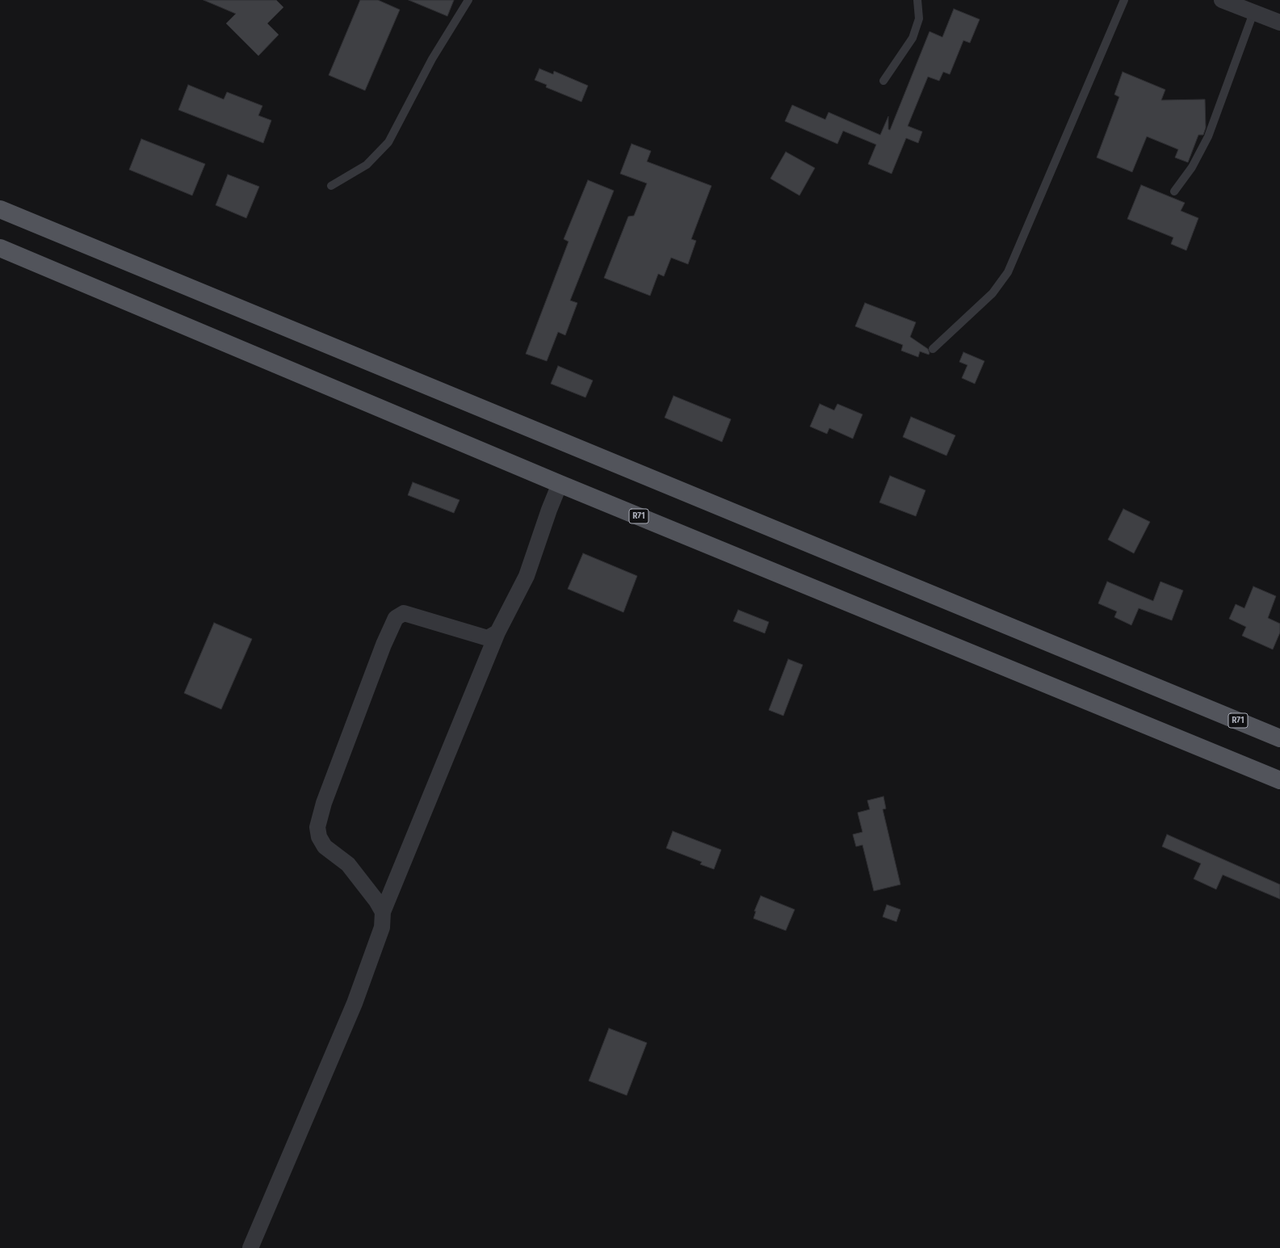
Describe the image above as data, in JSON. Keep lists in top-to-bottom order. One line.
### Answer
{"streets":{"main road":["R71"]}}
